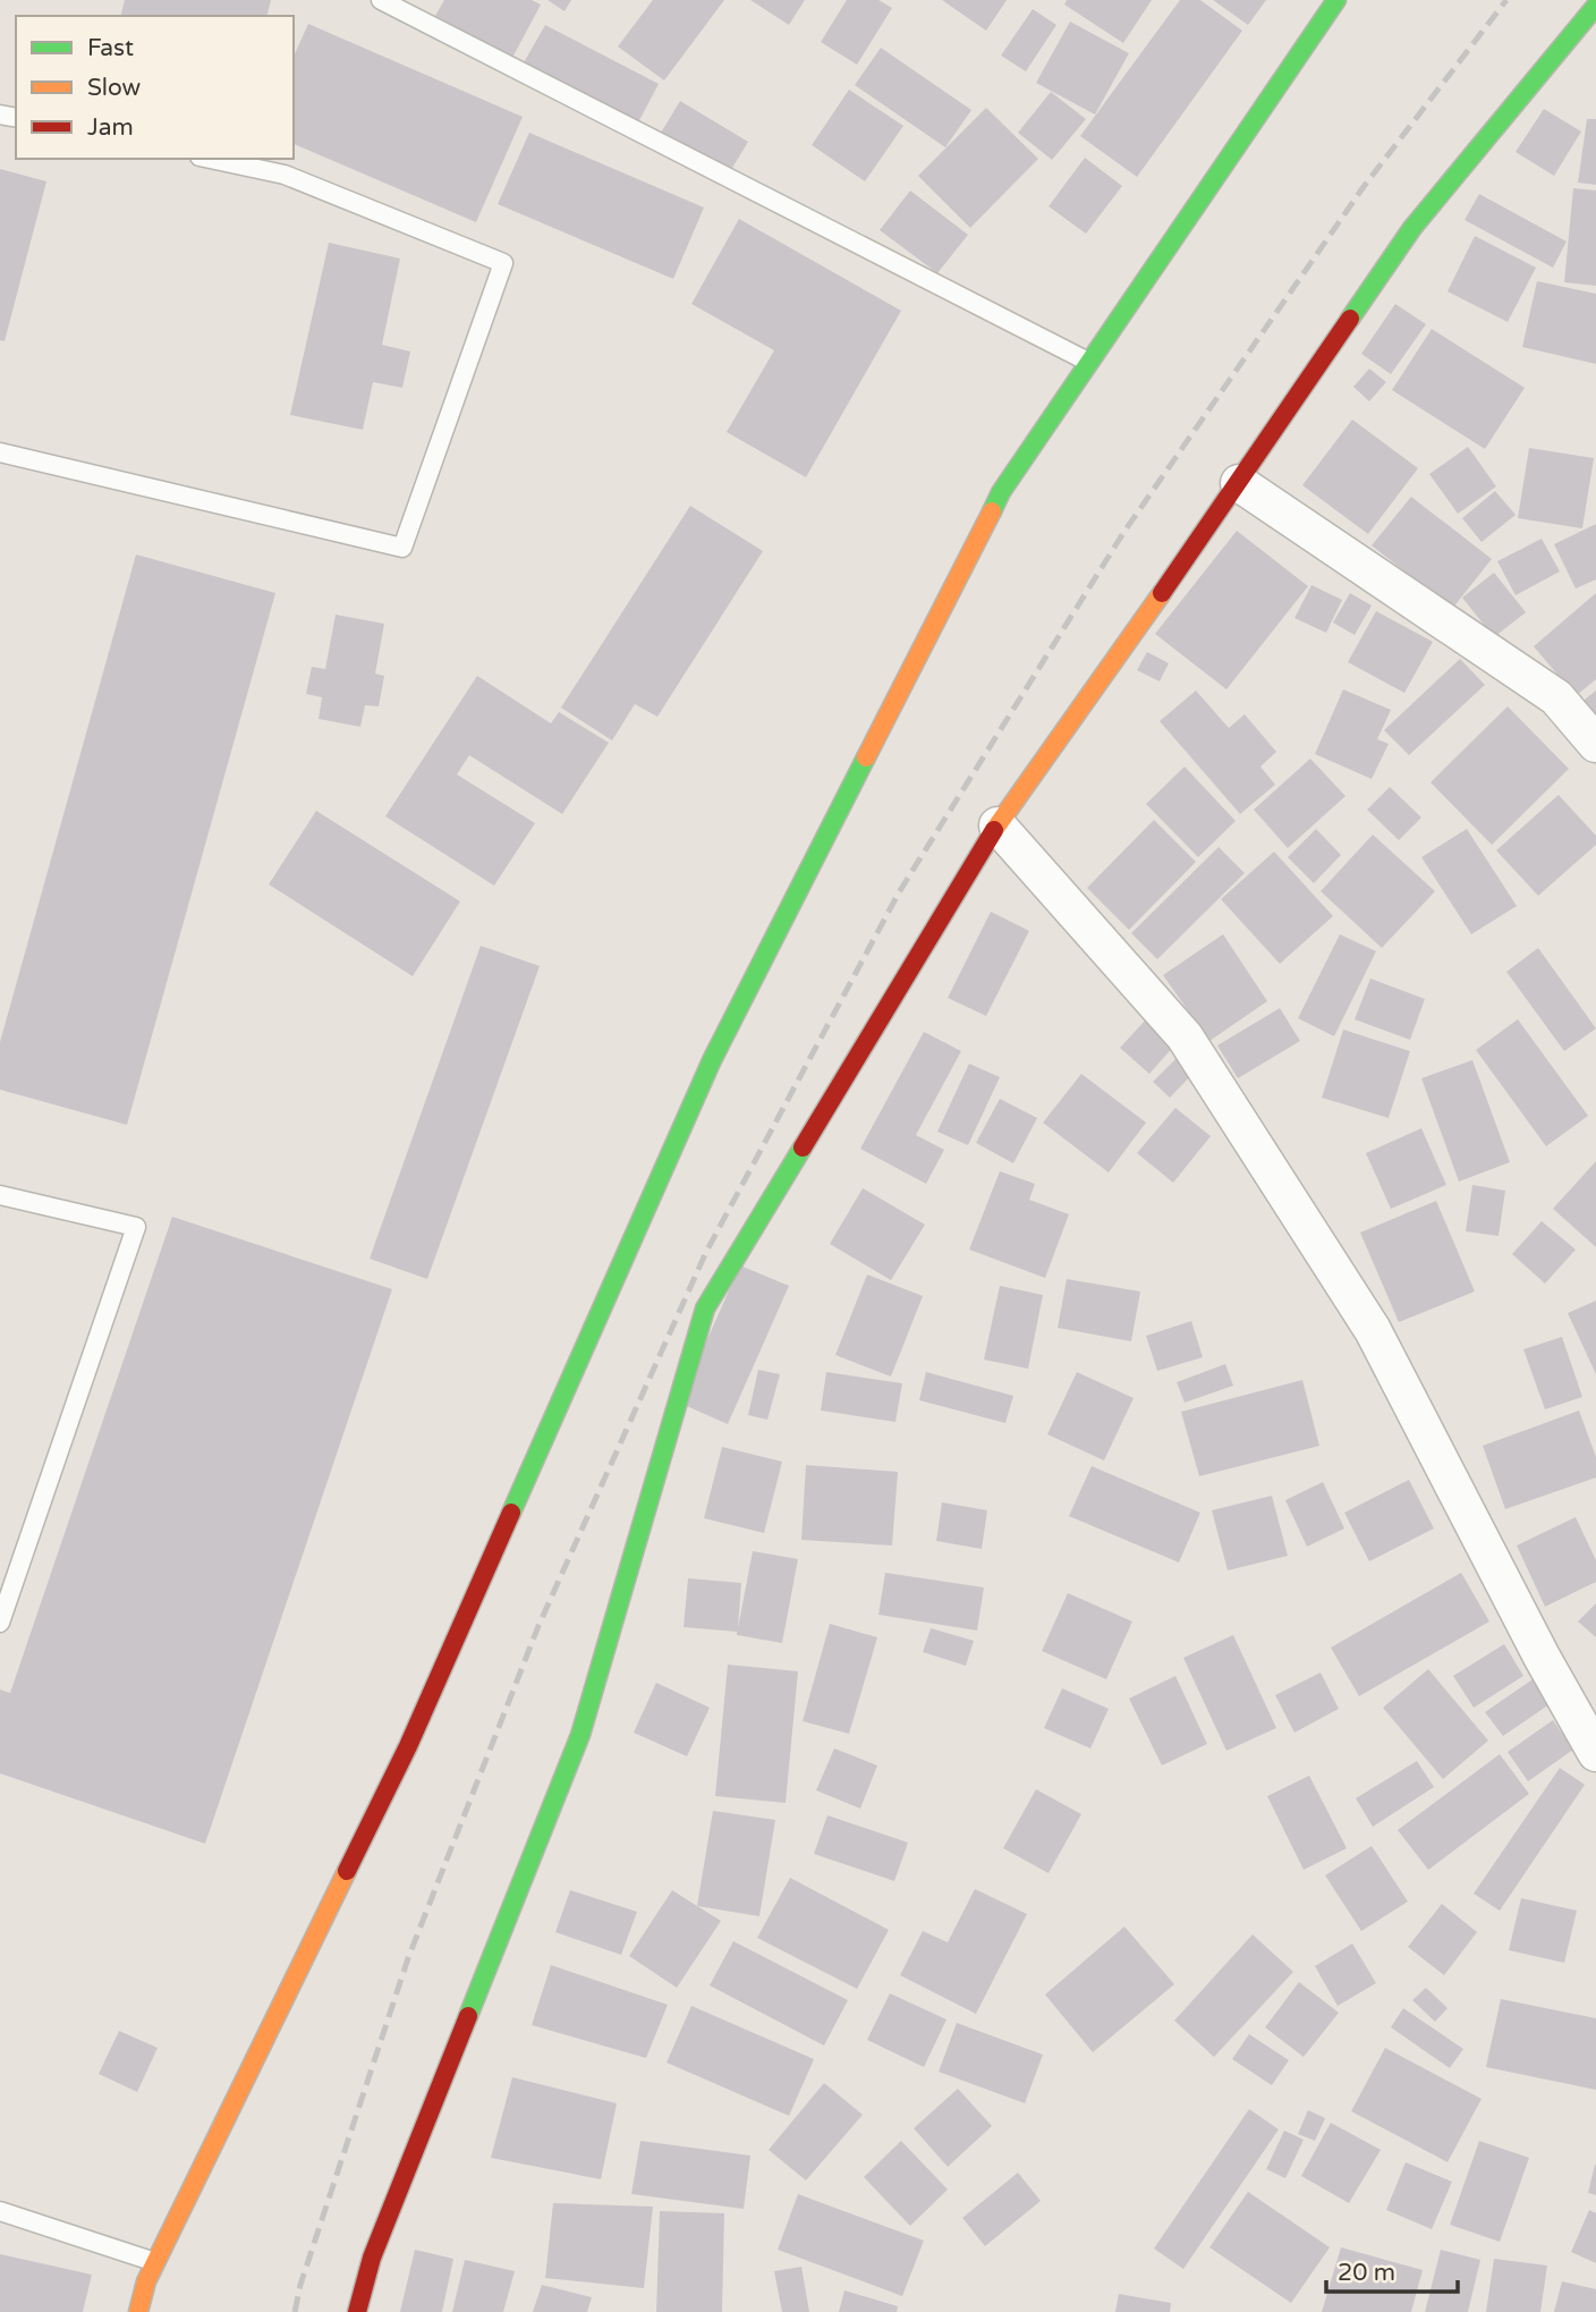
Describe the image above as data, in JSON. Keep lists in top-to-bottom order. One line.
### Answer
{"legend":["Fast","Slow","Jam"],"scale_bar":"20 m"}
